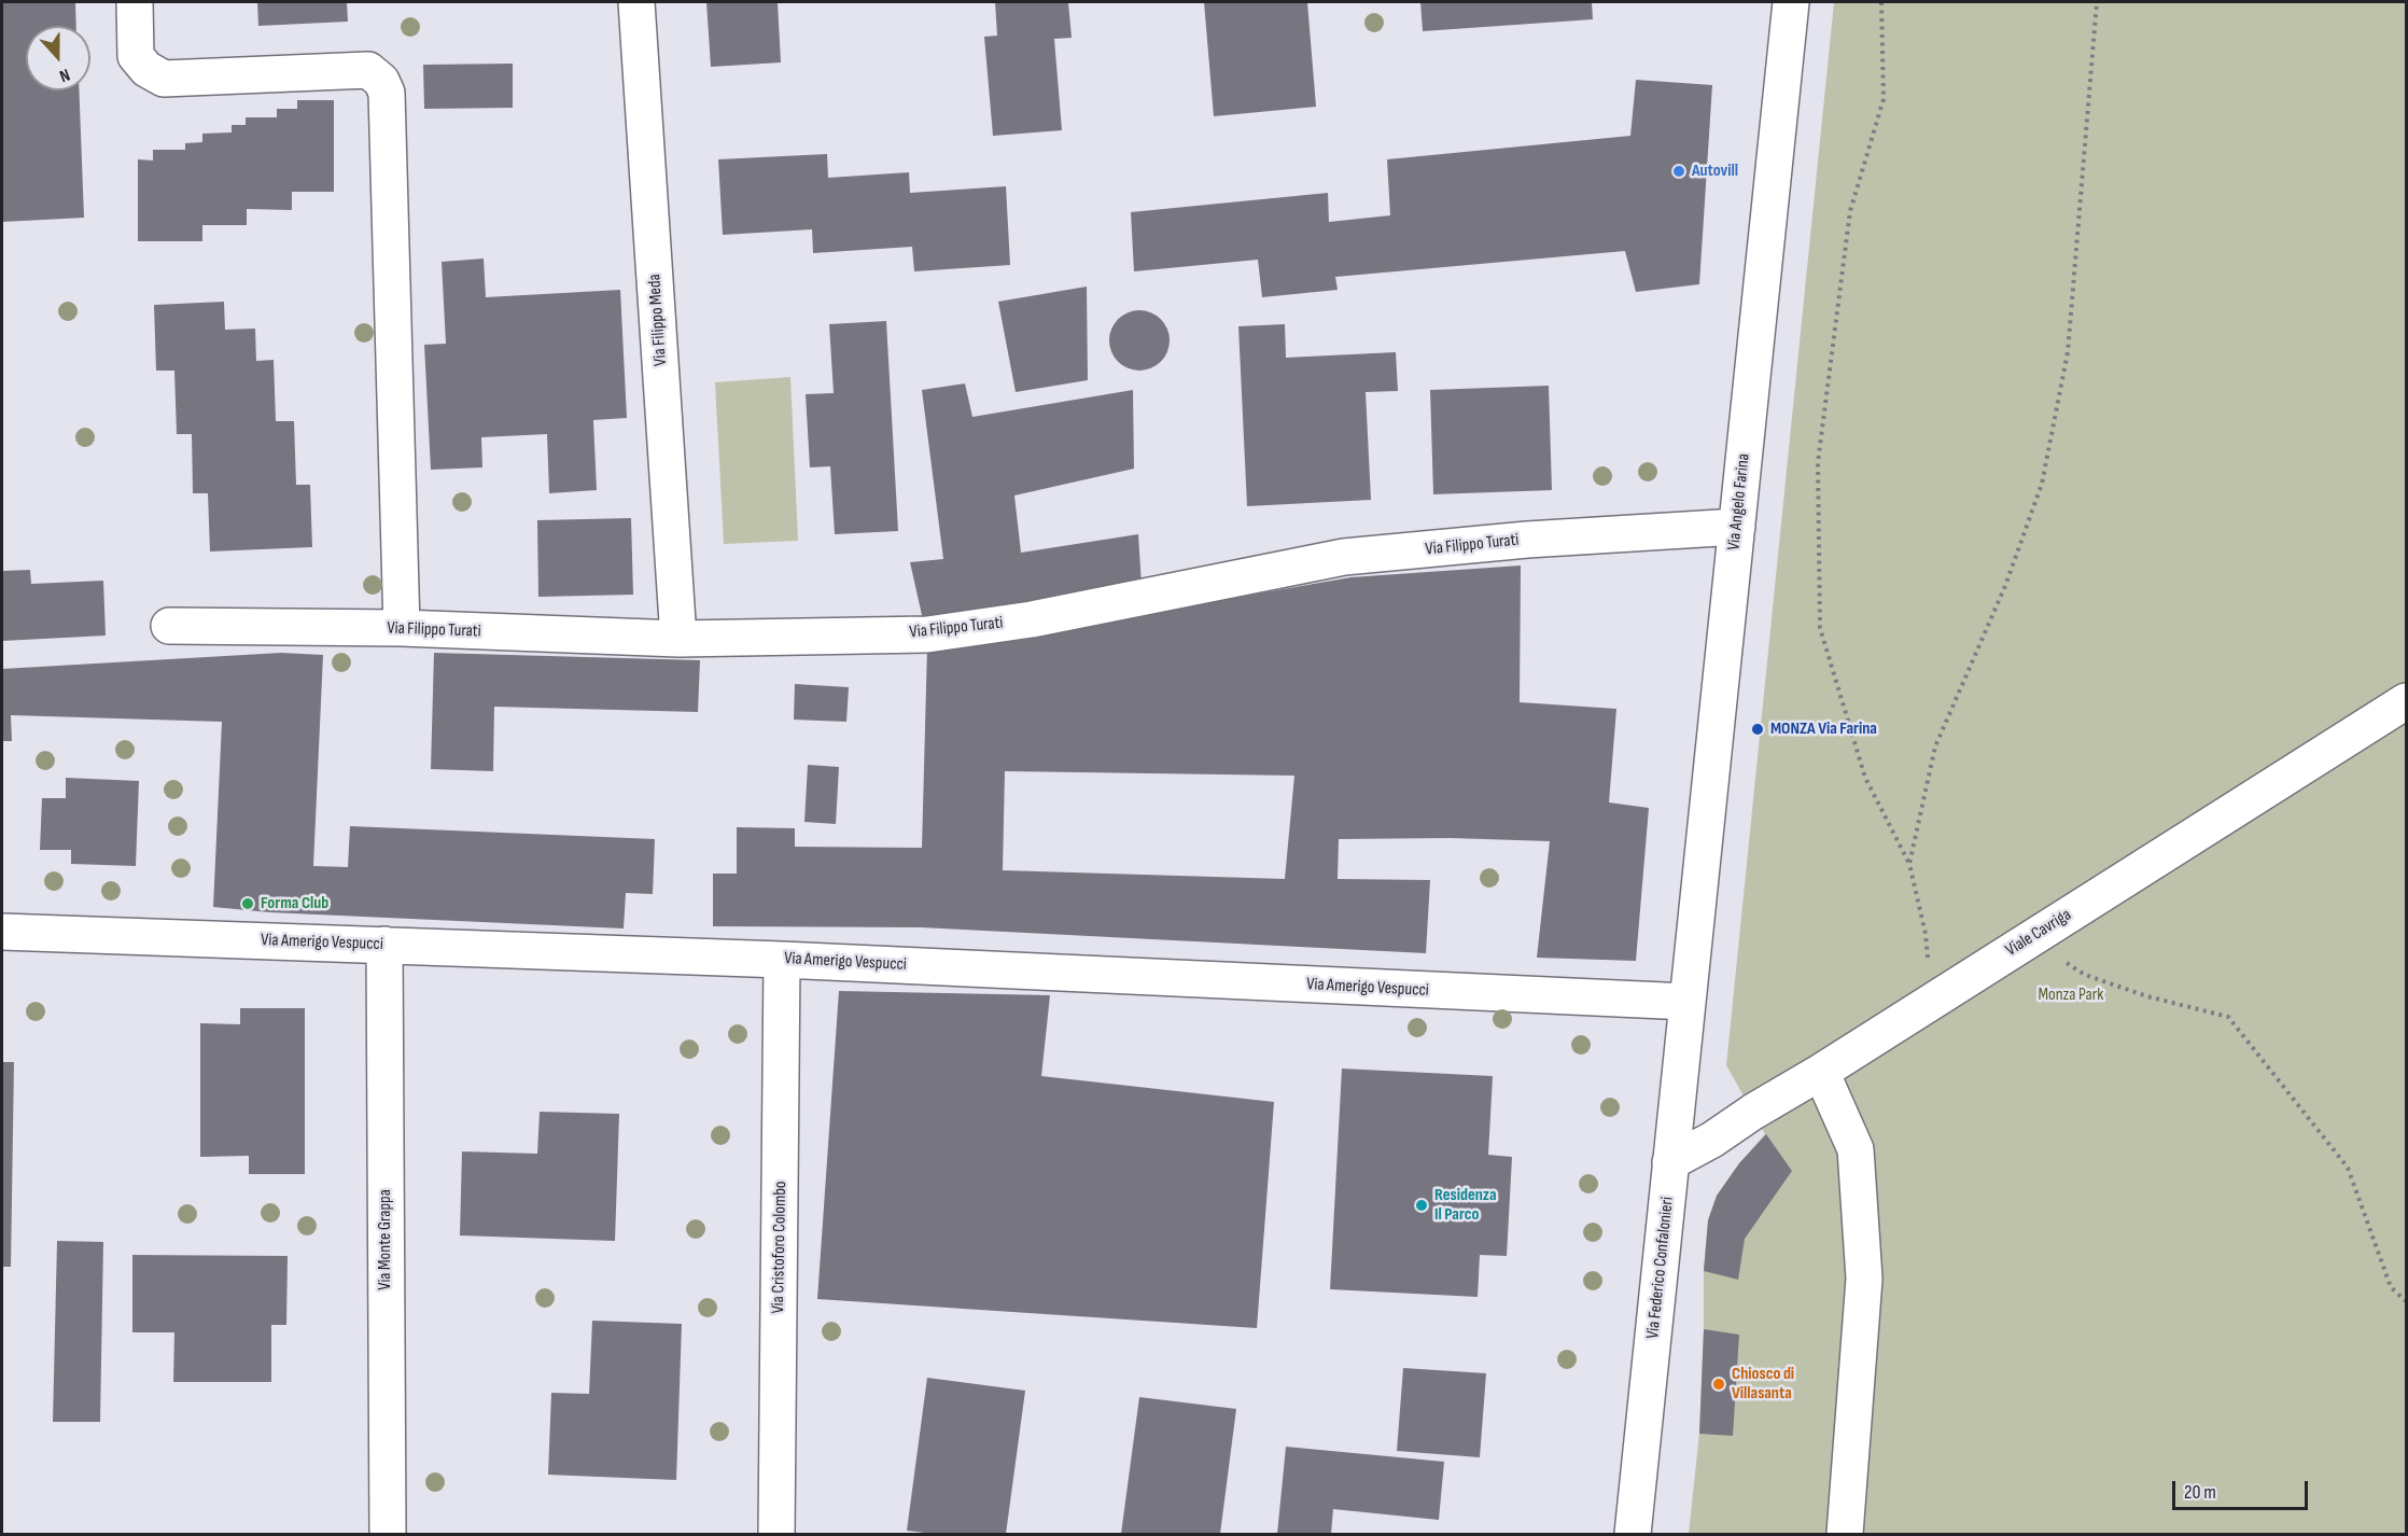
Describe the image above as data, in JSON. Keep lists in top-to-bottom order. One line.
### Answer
{"streets":{"street":["Via Filippo Meda","Via Angelo Farina","Via Filippo Turati","Viale Cavriga","Via Amerigo Vespucci","Via Monte Grappa","Via Cristoforo Colombo","Via Federico Confalonieri"]},"crossings":[["Via Filippo Meda","Via Filippo Turati"],["Via Angelo Farina","Via Filippo Turati"],["Via Angelo Farina","Via Amerigo Vespucci"],["Via Angelo Farina","Via Federico Confalonieri"],["Viale Cavriga","Via Federico Confalonieri"],["Via Amerigo Vespucci","Via Monte Grappa"],["Via Amerigo Vespucci","Via Cristoforo Colombo"],["Via Amerigo Vespucci","Via Federico Confalonieri"]],"parks":["Monza Park"],"places":["Autovill","MONZA Via Farina","Forma Club","Residenza Il Parco","Chiosco di Villasanta"],"scale_bar":"20 m","north":"bottom"}
